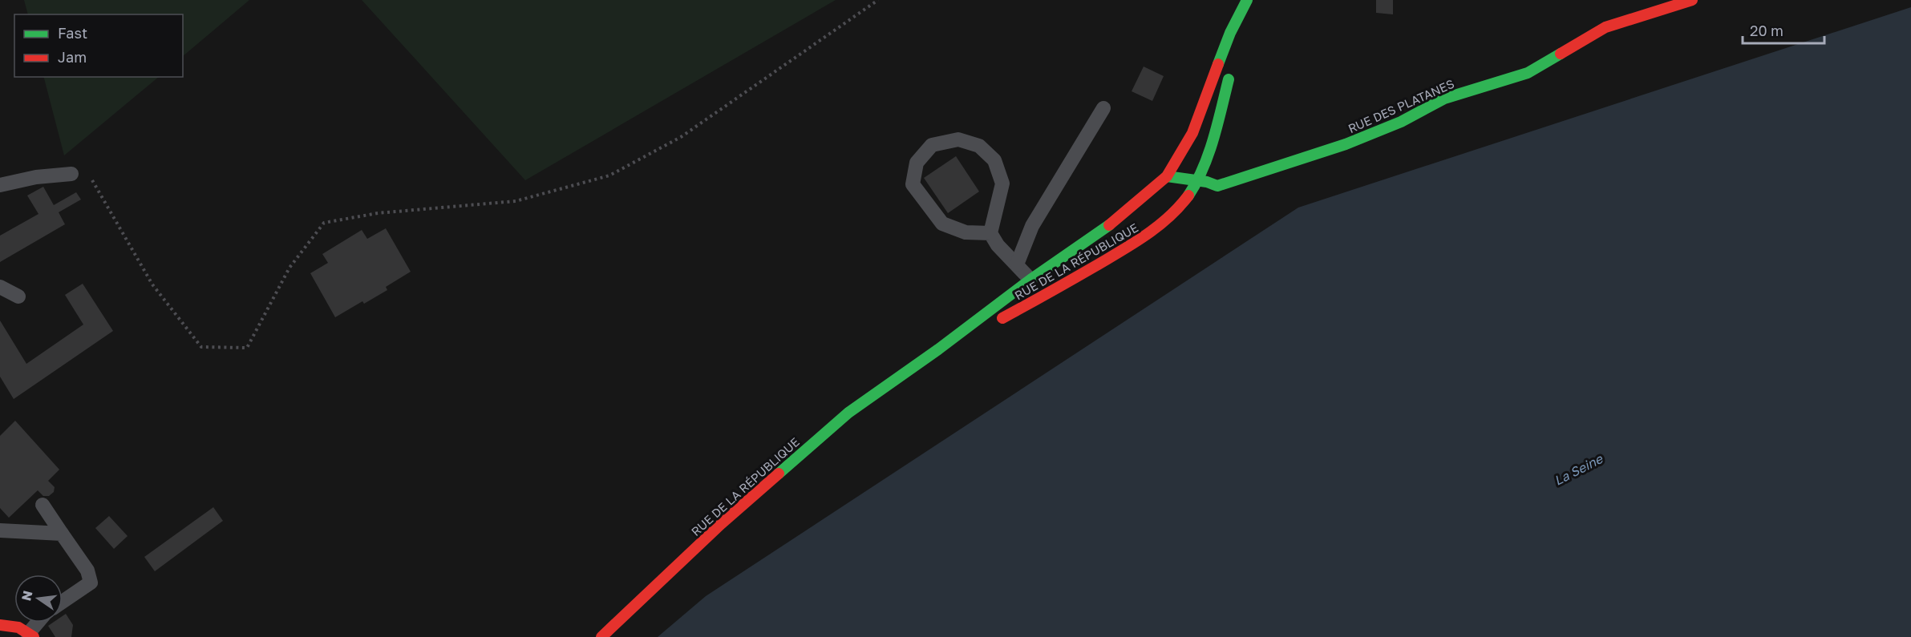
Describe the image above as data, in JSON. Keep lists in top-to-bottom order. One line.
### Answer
{"streets":{"main road":["RUE DES PLATANES","RUE DE LA RÉPUBLIQUE"]},"crossings":[["RUE DES PLATANES","RUE DE LA RÉPUBLIQUE"]],"water":["La Seine"],"legend":["Fast","Jam"],"scale_bar":"20 m","north":"left"}
